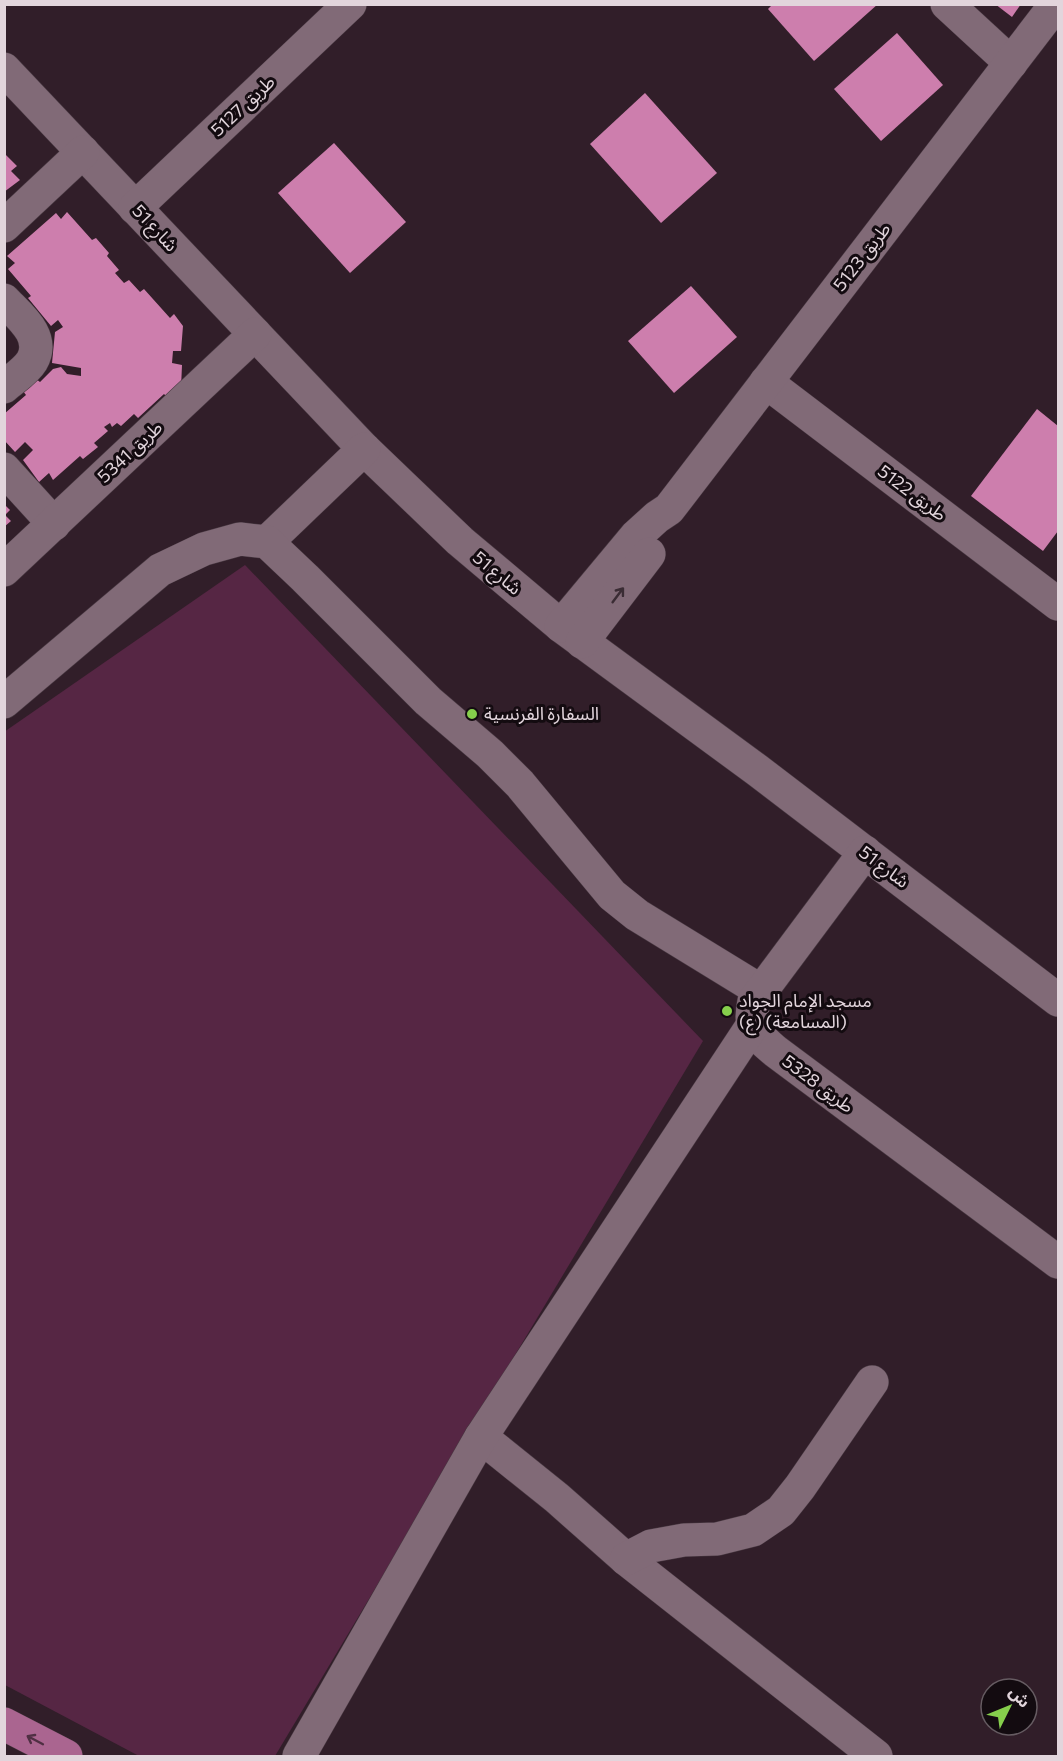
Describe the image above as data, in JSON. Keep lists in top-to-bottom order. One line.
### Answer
{"streets":{"street":["طريق 5127","شارع 51","طريق 5123","طريق 5341","طريق 5122","طريق 5328"]},"crossings":[["طريق 5127","شارع 51"],["شارع 51","طريق 5123"],["شارع 51","طريق 5341"],["طريق 5123","طريق 5122"]],"places":["السفارة الفرنسية","مسجد الإمام الجواد (ع) (المسامعة)"],"north":"top right"}
